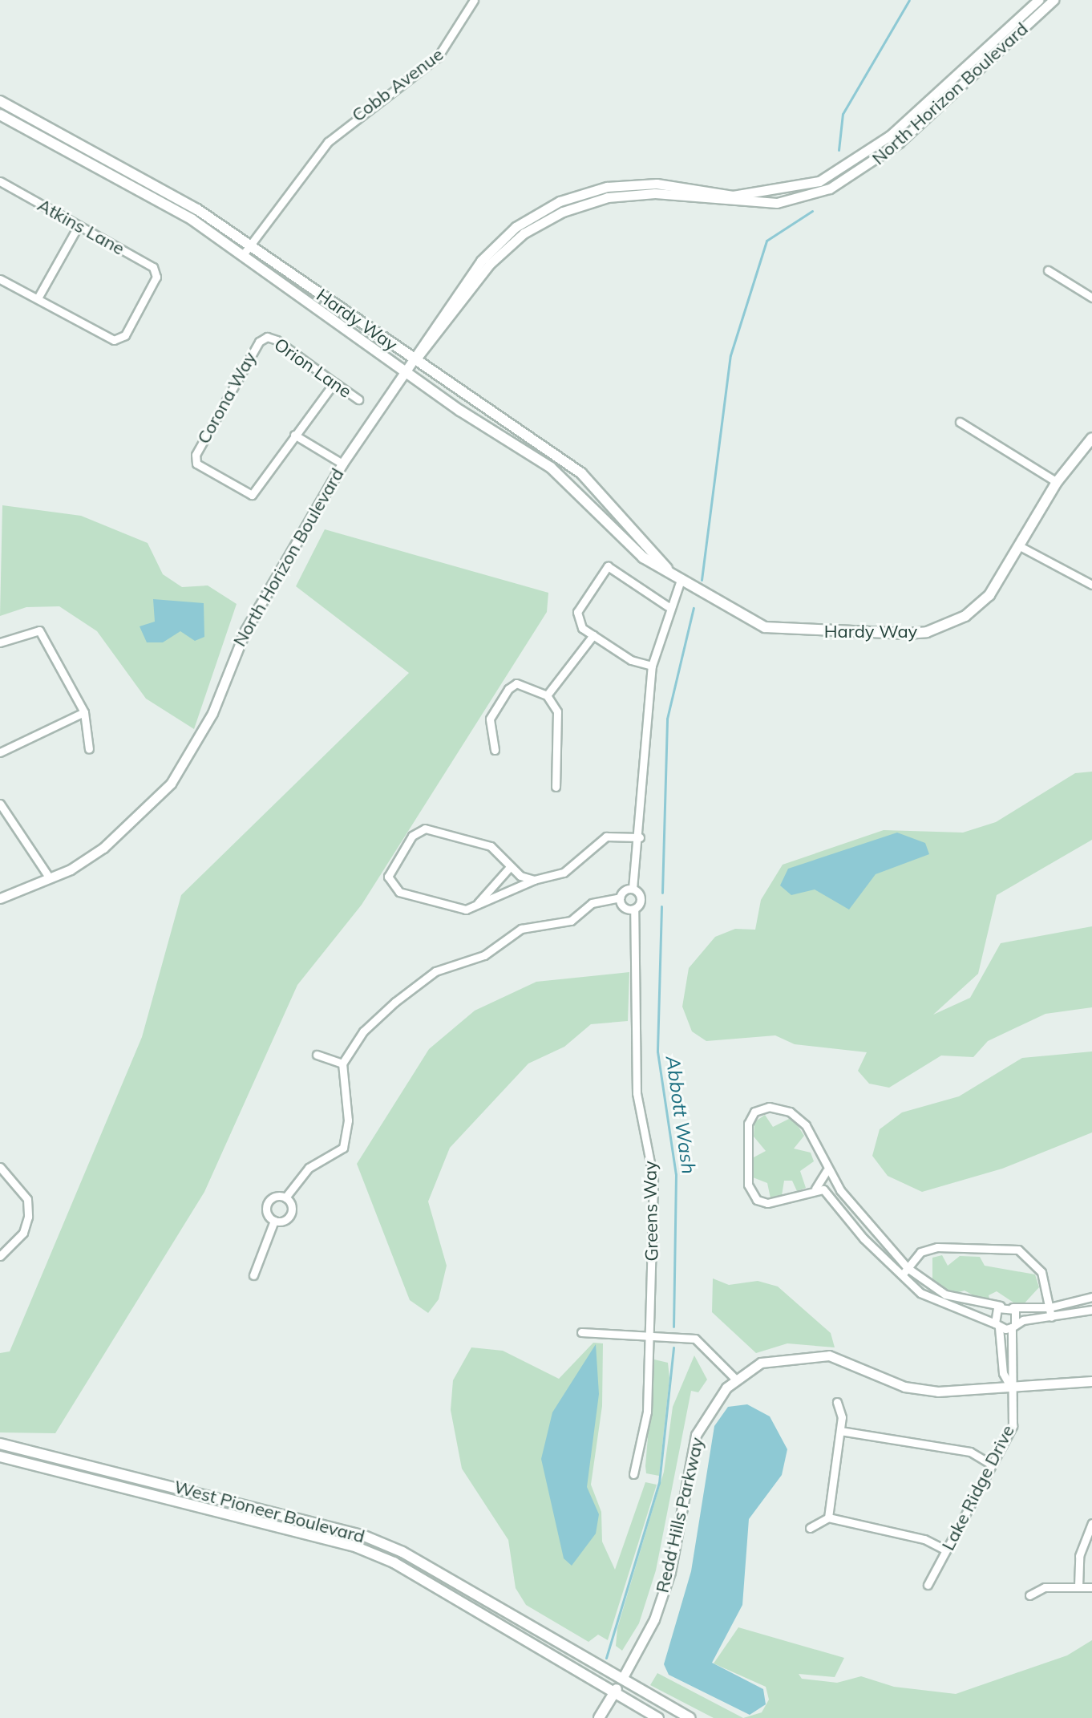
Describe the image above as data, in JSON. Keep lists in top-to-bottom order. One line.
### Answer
{"streets":{"main road":["Hardy Way","West Pioneer Boulevard"],"street":["Cobb Avenue","North Horizon Boulevard","Atkins Lane","Orion Lane","Corona Way","Greens Way","Lake Ridge Drive","Redd Hills Parkway"]},"crossings":[["Cobb Avenue","Hardy Way"],["North Horizon Boulevard","Hardy Way"],["Orion Lane","Corona Way"],["Lake Ridge Drive","Redd Hills Parkway"],["West Pioneer Boulevard","Redd Hills Parkway"]],"water":["Abbott Wash"]}
